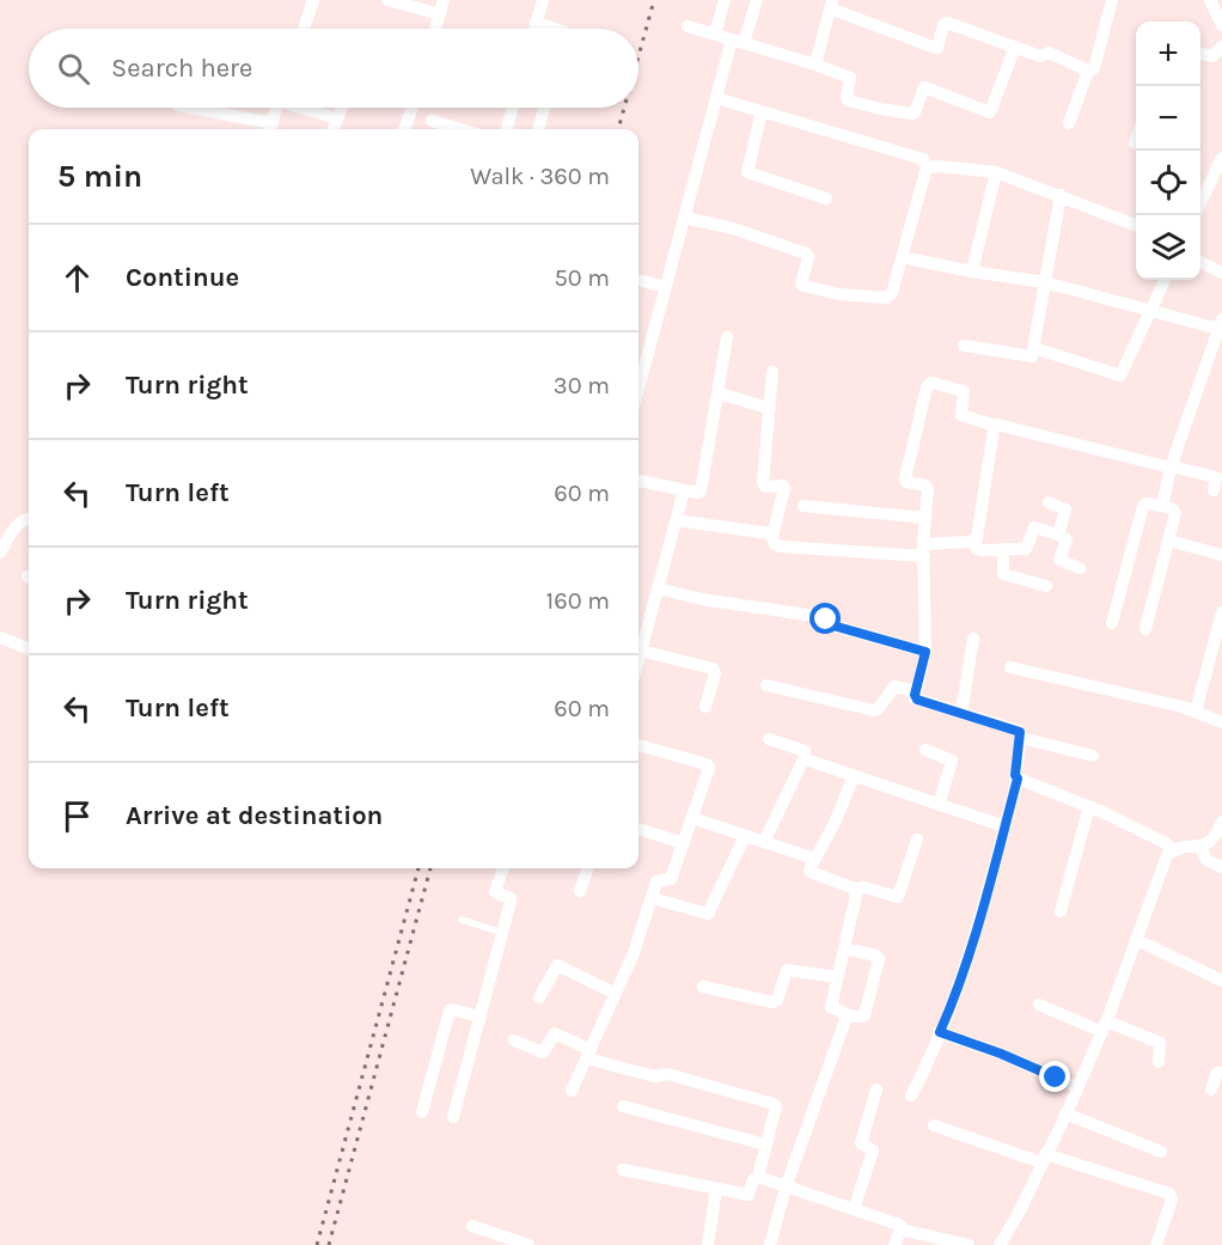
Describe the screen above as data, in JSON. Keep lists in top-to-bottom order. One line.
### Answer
{"page":{"map_buttons":["+","−"],"search":"Search here","heading":["5 min","Walk · 360 m"],"list":[["Continue","50 m"],["Turn right","30 m"],["Turn left","60 m"],["Turn right","160 m"],["Turn left","60 m"],"Arrive at destination"]}}
